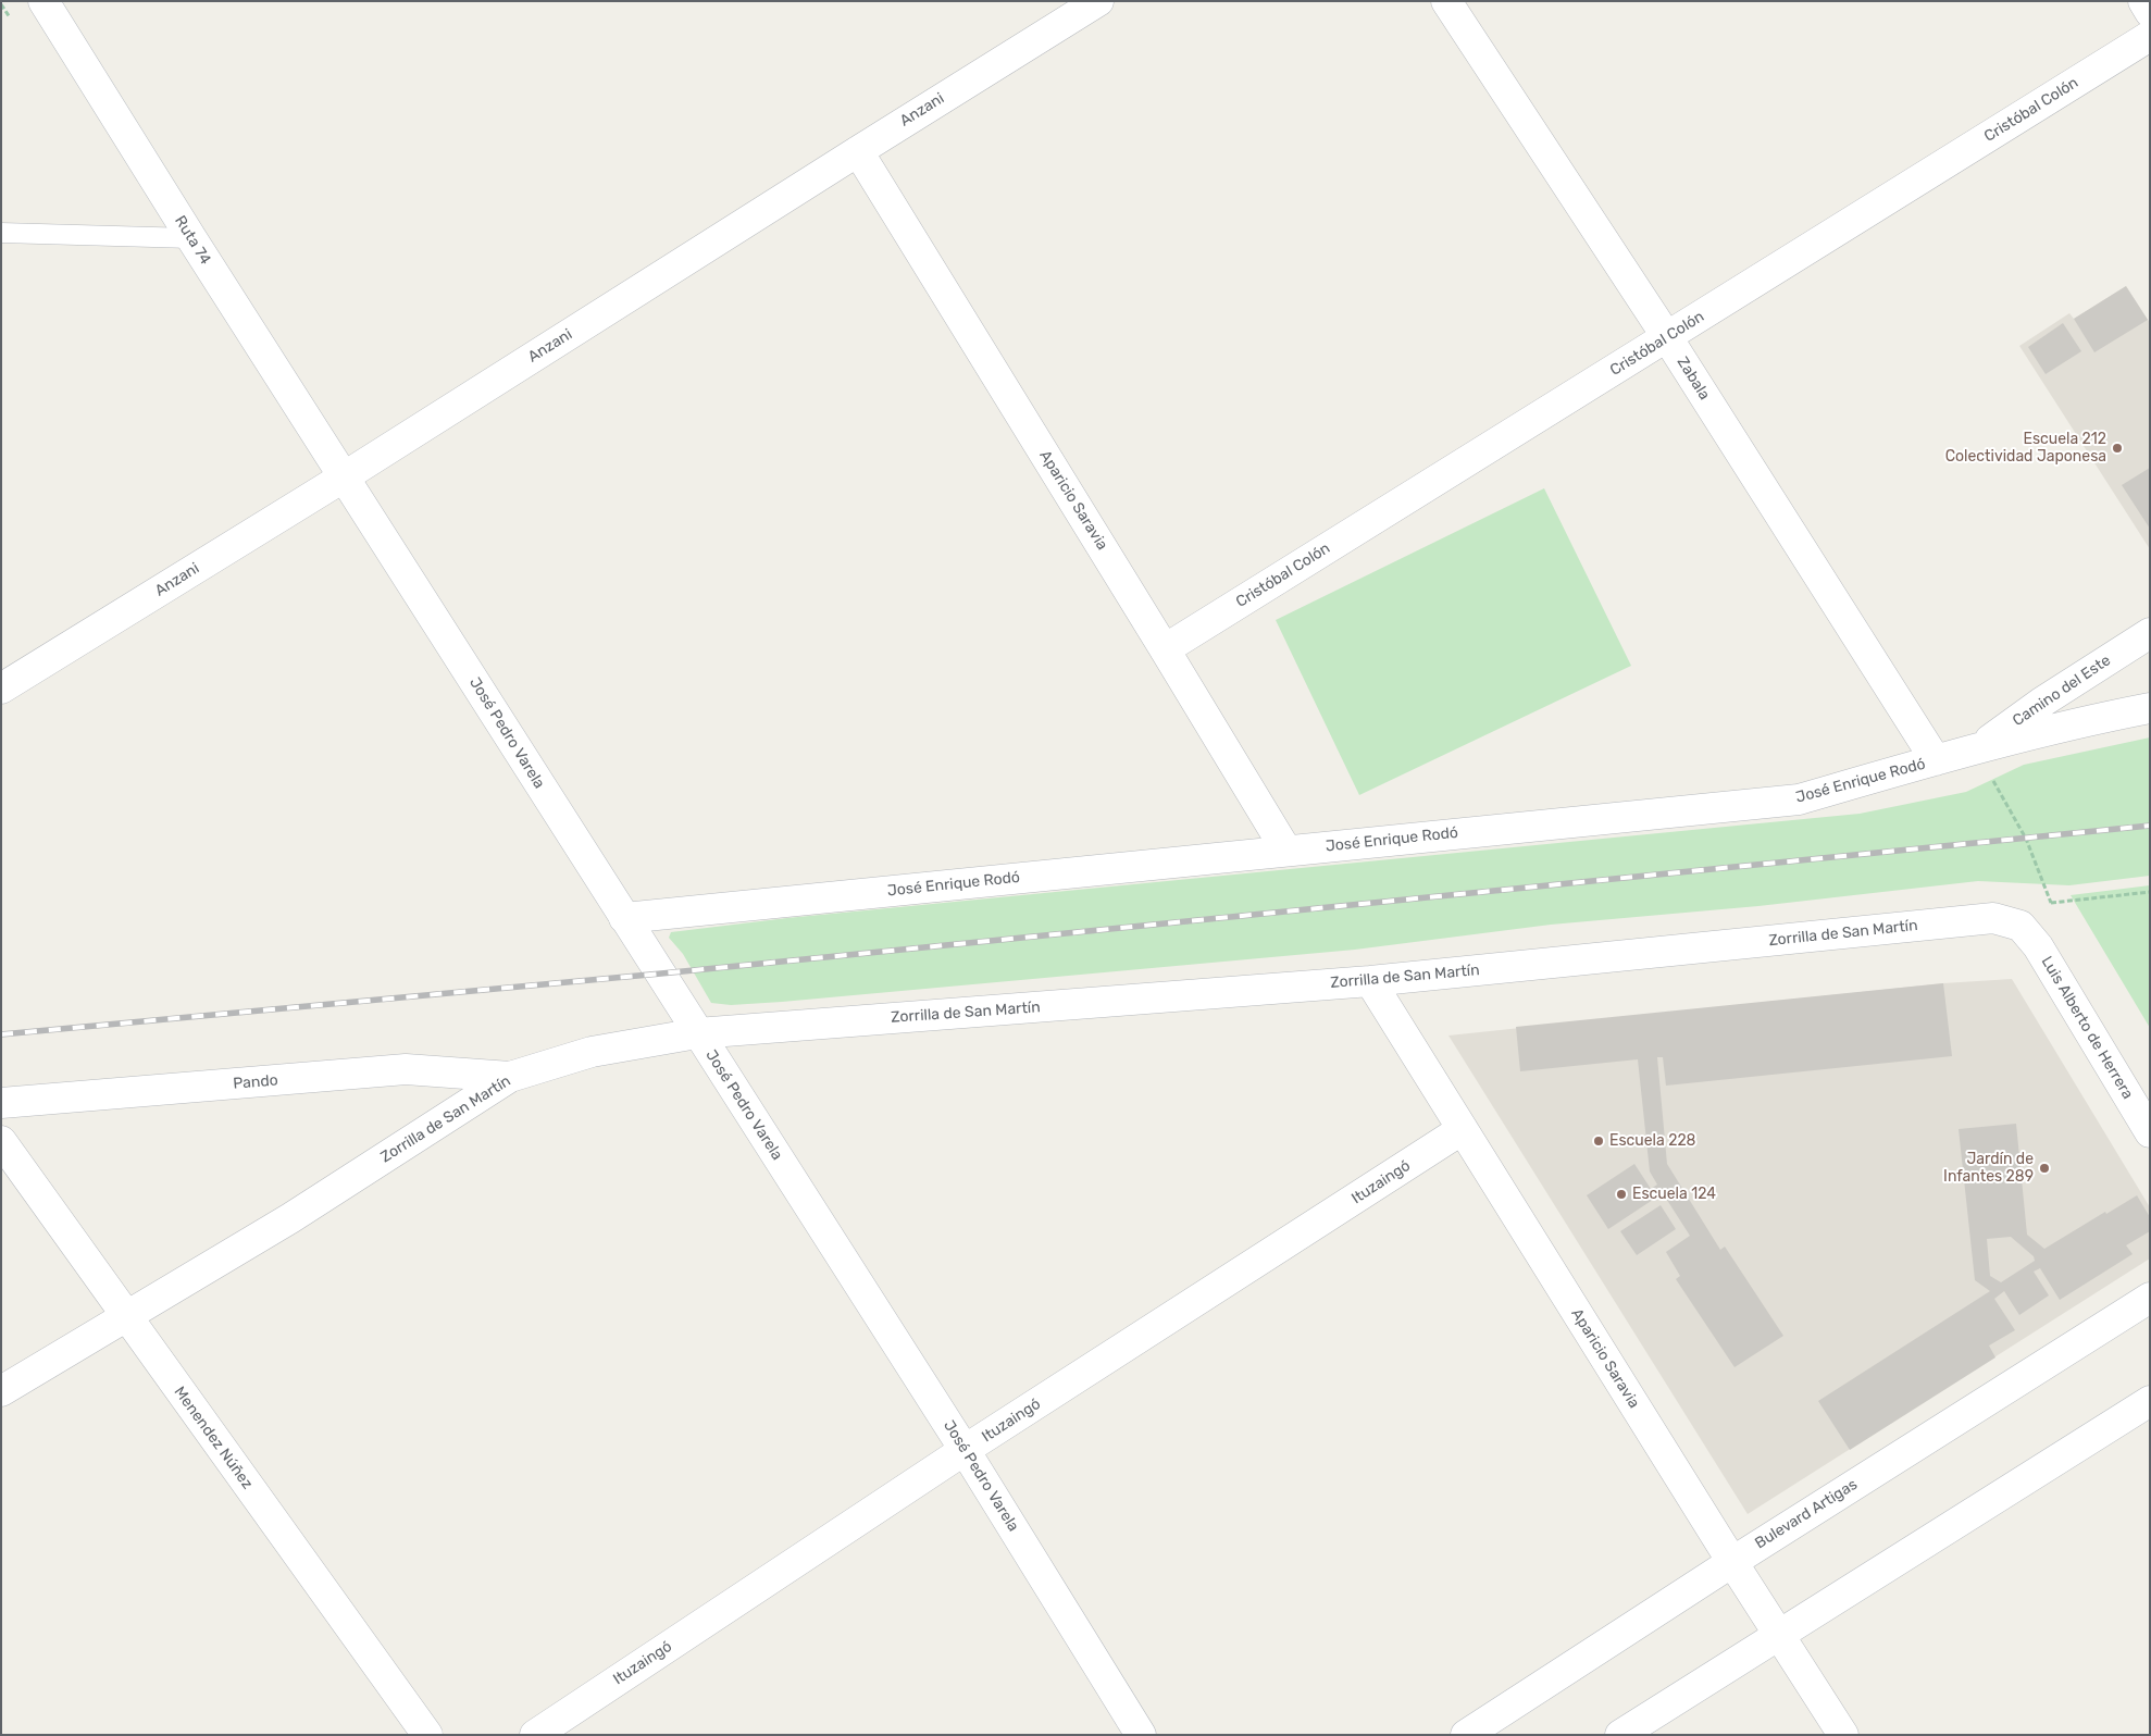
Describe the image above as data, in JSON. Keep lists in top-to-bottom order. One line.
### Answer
{"streets":{"street":["Anzani","Cristóbal Colón","Ruta 74","Zabala","Aparicio Saravia","Camino del Este","José Pedro Varela","José Enrique Rodó","Zorrilla de San Martín","Luis Alberto de Herrera","Pando","Ituzaingó","Menendez Núñez","Bulevard Artigas"]},"crossings":[["Anzani","Ruta 74"],["Anzani","Aparicio Saravia"],["Anzani","José Pedro Varela"],["Cristóbal Colón","Zabala"],["Cristóbal Colón","Aparicio Saravia"],["Ruta 74","José Pedro Varela"],["Zabala","José Enrique Rodó"],["Aparicio Saravia","José Enrique Rodó"],["Aparicio Saravia","Zorrilla de San Martín"],["Aparicio Saravia","Ituzaingó"],["Aparicio Saravia","Bulevard Artigas"],["Camino del Este","José Enrique Rodó"],["José Pedro Varela","José Enrique Rodó"],["José Pedro Varela","Zorrilla de San Martín"],["José Pedro Varela","Ituzaingó"],["Zorrilla de San Martín","Luis Alberto de Herrera"],["Zorrilla de San Martín","Pando"],["Zorrilla de San Martín","Menendez Núñez"]],"places":["Escuela 212 Colectividad Japonesa","Escuela 228","Jardín de Infantes 289","Escuela 124"]}
